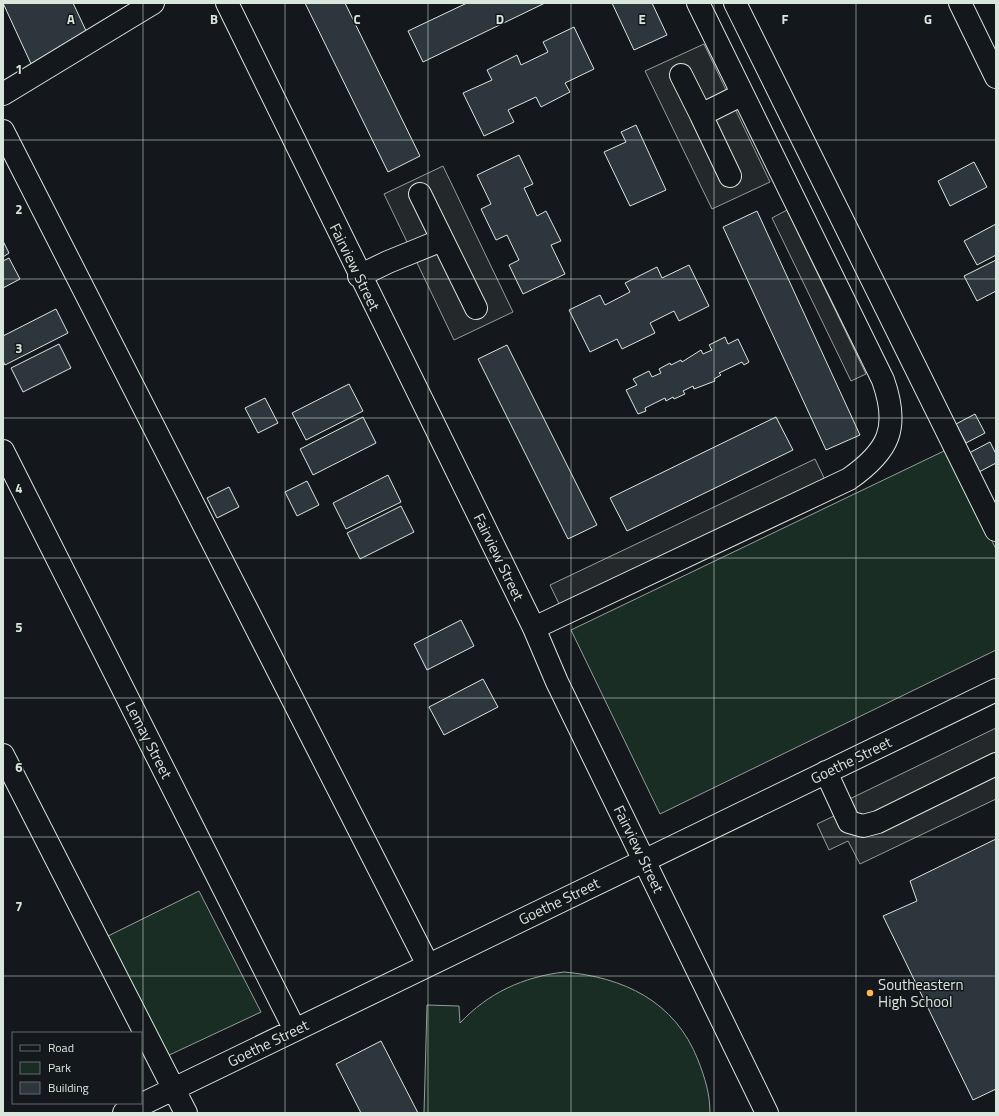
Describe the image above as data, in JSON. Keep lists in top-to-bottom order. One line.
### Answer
{"streets":{"street":["Fairview Street","Lemay Street","Goethe Street"]},"crossings":[["Fairview Street","Goethe Street"],["Lemay Street","Goethe Street"]],"places":["Southeastern High School"],"legend":["Road","Park","Building"],"grid":{"columns":["A","B","C","D","E","F","G"],"rows":["1","2","3","4","5","6","7"]}}
